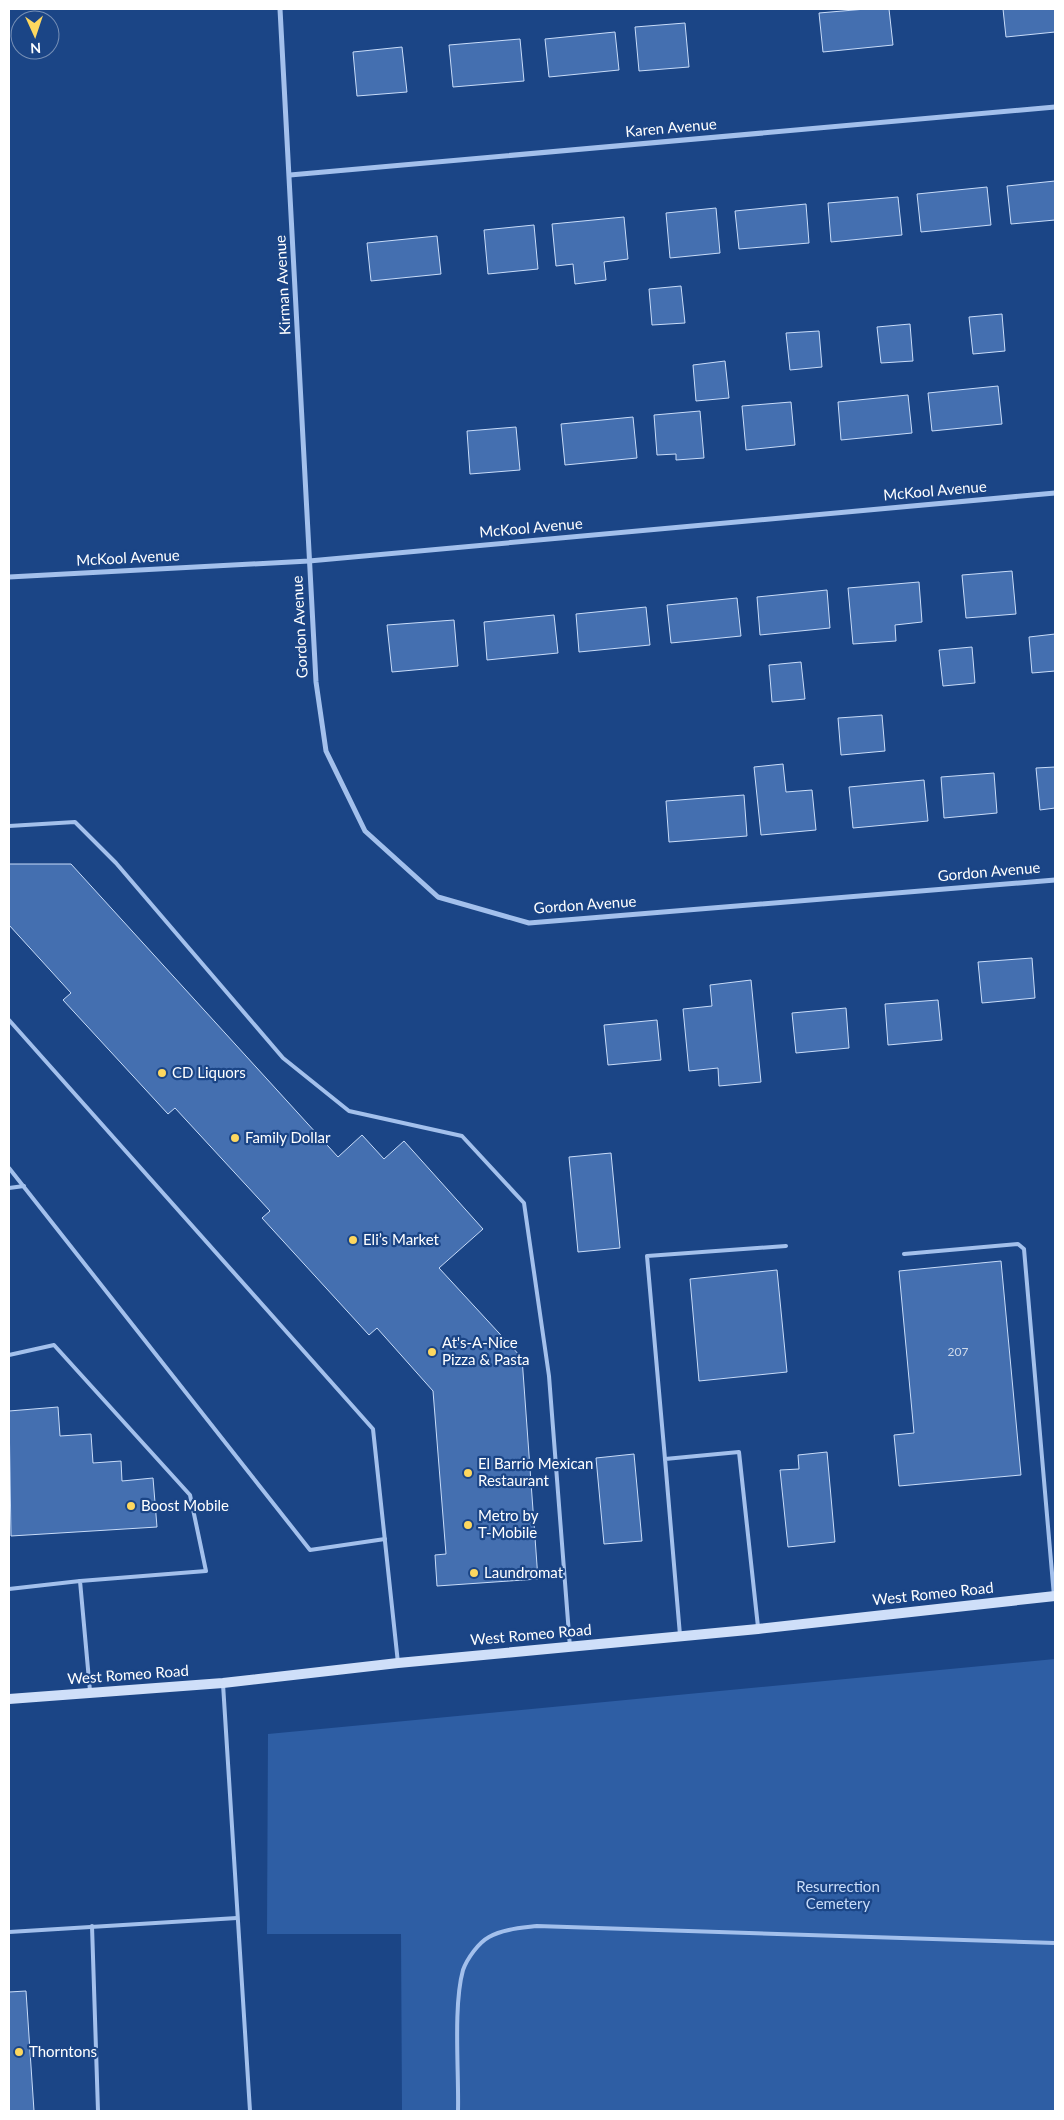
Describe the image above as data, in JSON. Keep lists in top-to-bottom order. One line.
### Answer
{"streets":{"main road":["West Romeo Road"],"street":["Karen Avenue","Kirman Avenue","McKool Avenue","Gordon Avenue"]},"crossings":[["Karen Avenue","Kirman Avenue"],["Kirman Avenue","McKool Avenue"],["Kirman Avenue","Gordon Avenue"],["McKool Avenue","Gordon Avenue"]],"parks":["Resurrection Cemetery"],"places":["CD Liquors","Family Dollar","Eli’s Market","At's-A-Nice Pizza & Pasta","El Barrio Mexican Restaurant","Boost Mobile","Metro by T-Mobile","Laundromat","Thorntons"],"house_numbers":["207"],"north":"bottom"}
